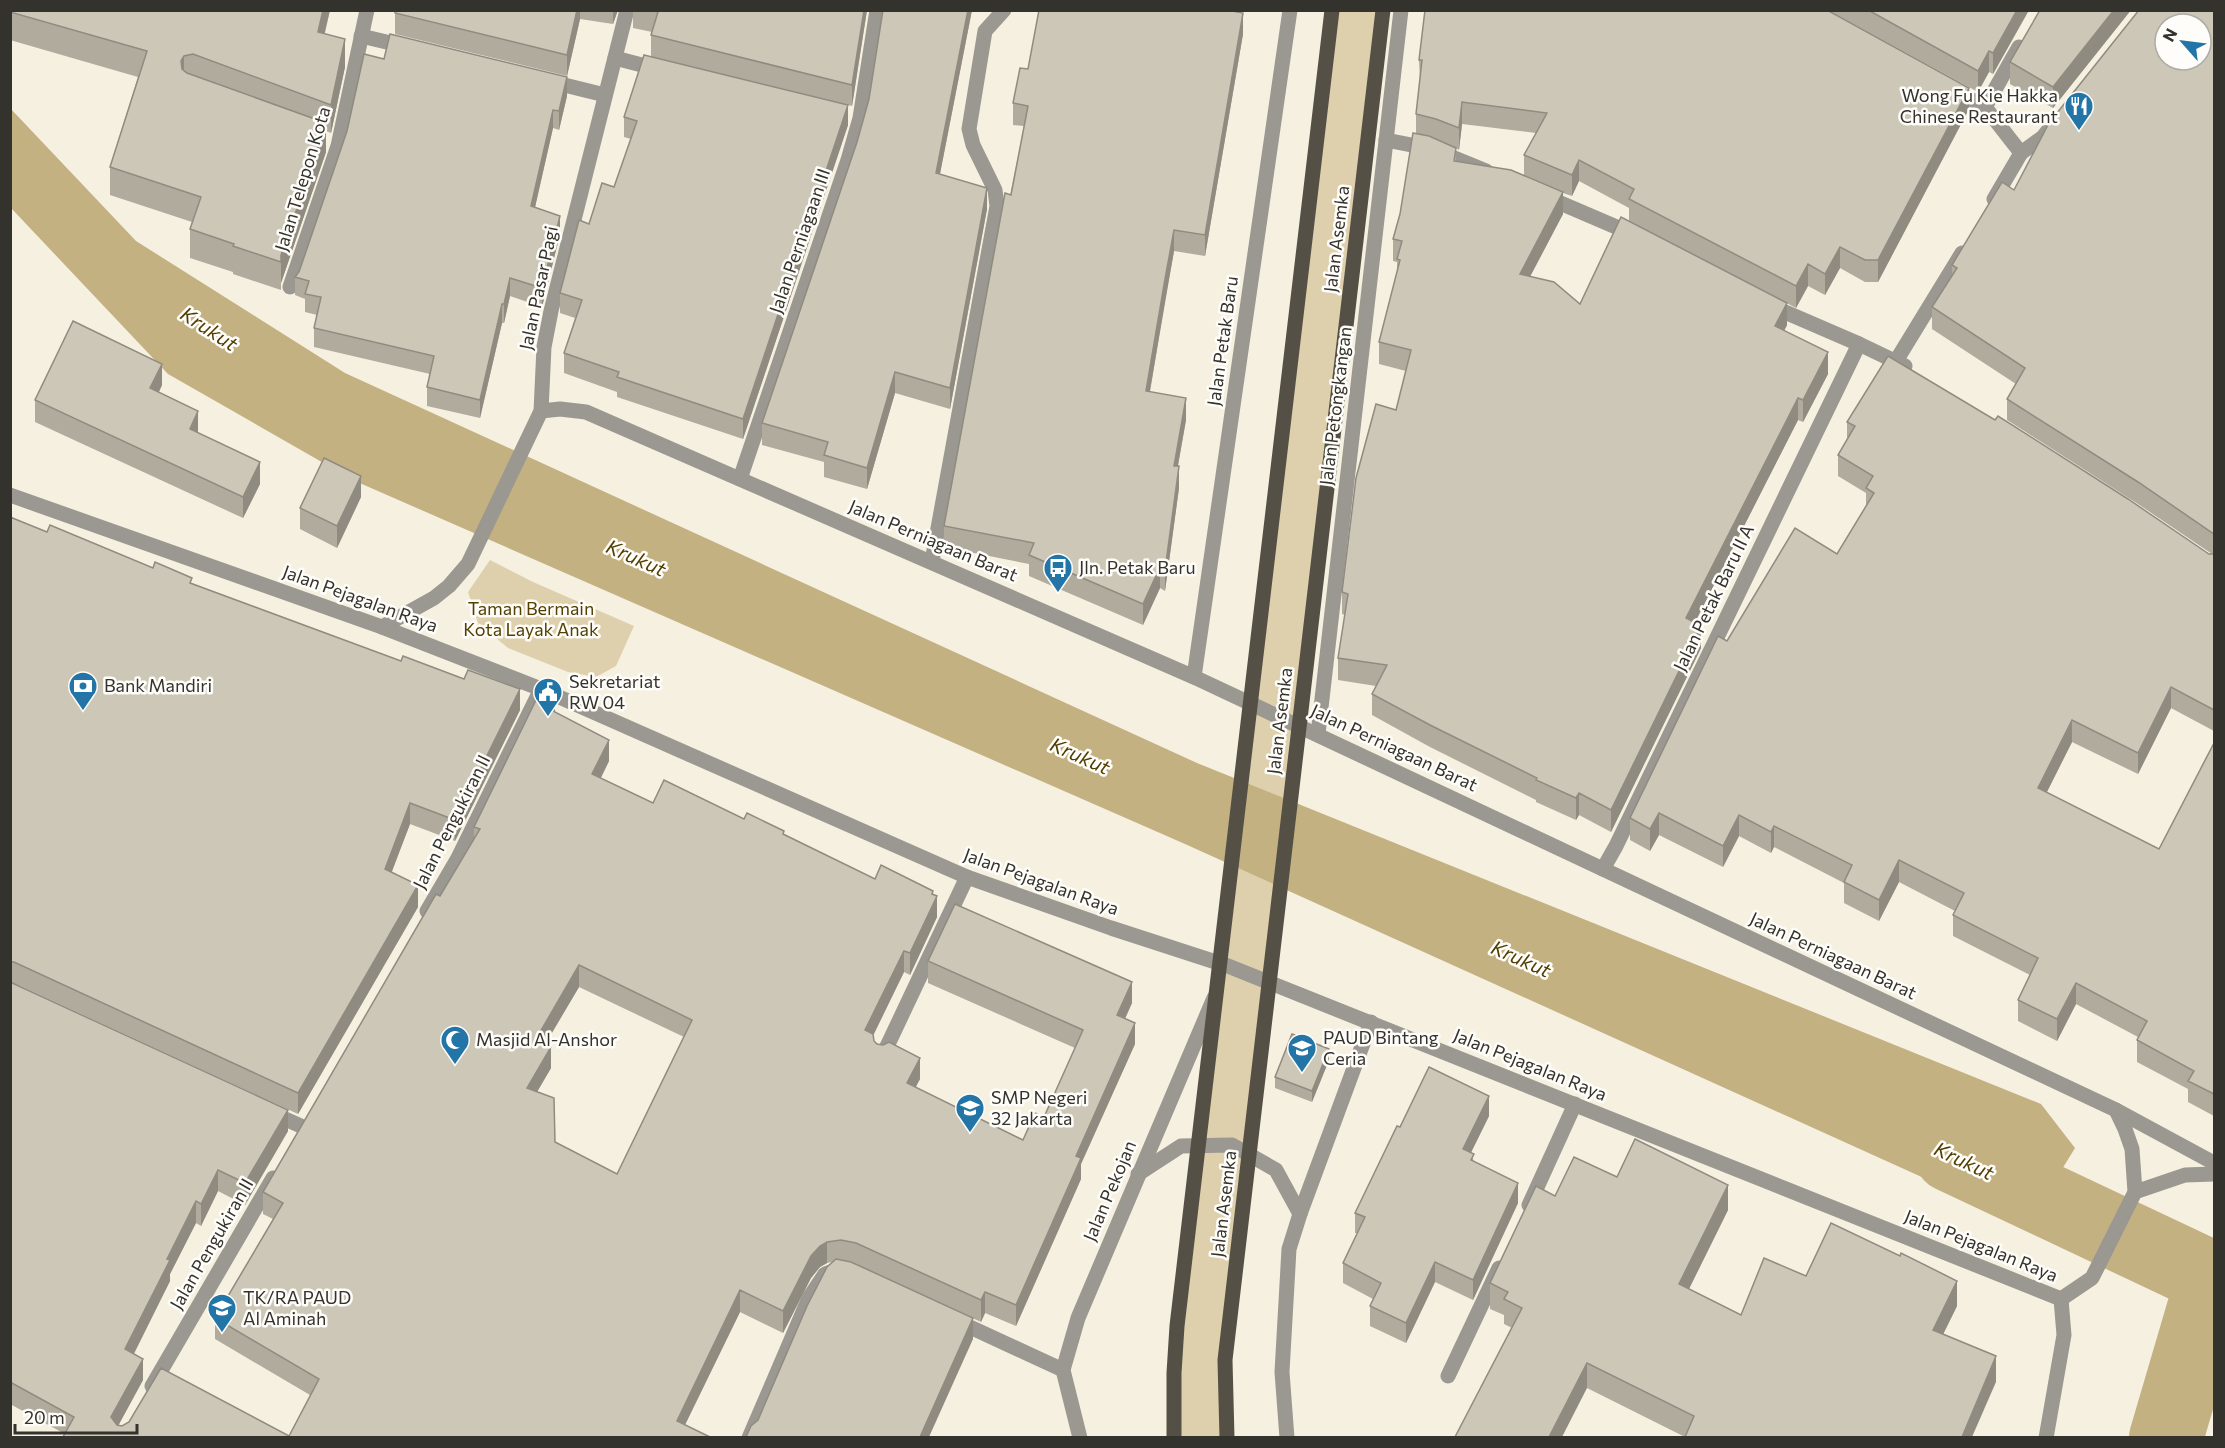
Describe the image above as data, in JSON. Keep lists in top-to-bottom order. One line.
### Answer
{"streets":{"main road":["Jalan Asemka"],"street":["Jalan Telepon Kota","Jalan Perniagaan III","Jalan Pasar Pagi","Jalan Petak Baru","Jalan Petongkangan","Jalan Perniagaan Barat","Jalan Petak Baru II A","Jalan Pejagalan Raya","Jalan Pengukiran II","Jalan Pekojan"]},"crossings":[["Jalan Perniagaan III","Jalan Perniagaan Barat"],["Jalan Pasar Pagi","Jalan Perniagaan Barat"],["Jalan Pasar Pagi","Jalan Pejagalan Raya"],["Jalan Petak Baru","Jalan Perniagaan Barat"],["Jalan Petongkangan","Jalan Perniagaan Barat"],["Jalan Perniagaan Barat","Jalan Petak Baru II A"],["Jalan Pejagalan Raya","Jalan Pengukiran II"],["Jalan Pejagalan Raya","Jalan Pekojan"]],"water":["Krukut"],"parks":["Taman Bermain Kota Layak Anak"],"places":{"restaurant":["Wong Fu Kie Hakka Chinese Restaurant"],"bus stop":["Jln. Petak Baru"],"bank":["Bank Mandiri"],"public building":["Sekretariat RW 04"],"mosque":["Masjid Al-Anshor"],"school or university":["PAUD Bintang Ceria","SMP Negeri 32 Jakarta","TK/RA PAUD Al Aminah"]},"scale_bar":"20 m","north":"top left"}
